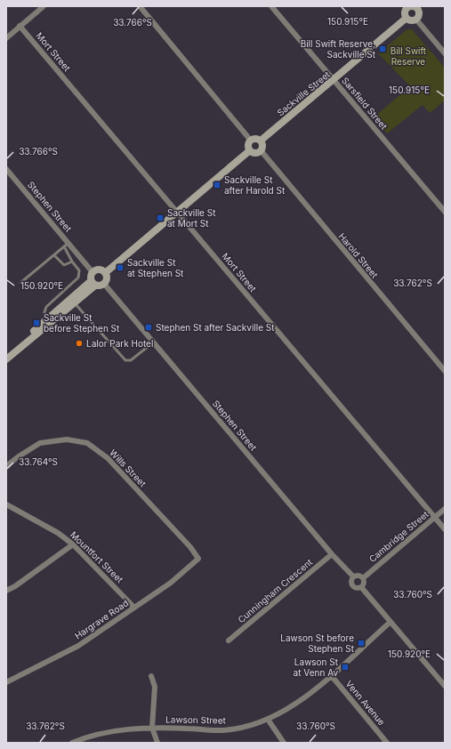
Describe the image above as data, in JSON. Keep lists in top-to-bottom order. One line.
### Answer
{"streets":{"street":["Mort Street","Sackville Street","Sarsfield Street","Stephen Street","Harold Street","Wills Street","Cambridge Street","Mountfort Street","Cunningham Crescent","Hargrave Road","Venn Avenue","Lawson Street"]},"crossings":[["Mort Street","Cambridge Street"],["Sackville Street","Sarsfield Street"],["Sackville Street","Harold Street"],["Stephen Street","Cambridge Street"],["Stephen Street","Cunningham Crescent"],["Wills Street","Hargrave Road"],["Mountfort Street","Hargrave Road"],["Venn Avenue","Lawson Street"]],"parks":["Bill Swift Reserve"],"places":{"transit":["Bill Swift Reserve, Sackville St","Sackville St after Harold St","Sackville St at Mort St","Sackville St at Stephen St","Sackville St before Stephen St","Stephen St after Sackville St","Lawson St before Stephen St","Lawson St at Venn Av"],"other":["Lalor Park Hotel"]},"coordinates":["150.915°E","33.766°S","33.762°S","150.920°E","33.764°S","33.760°S"]}
